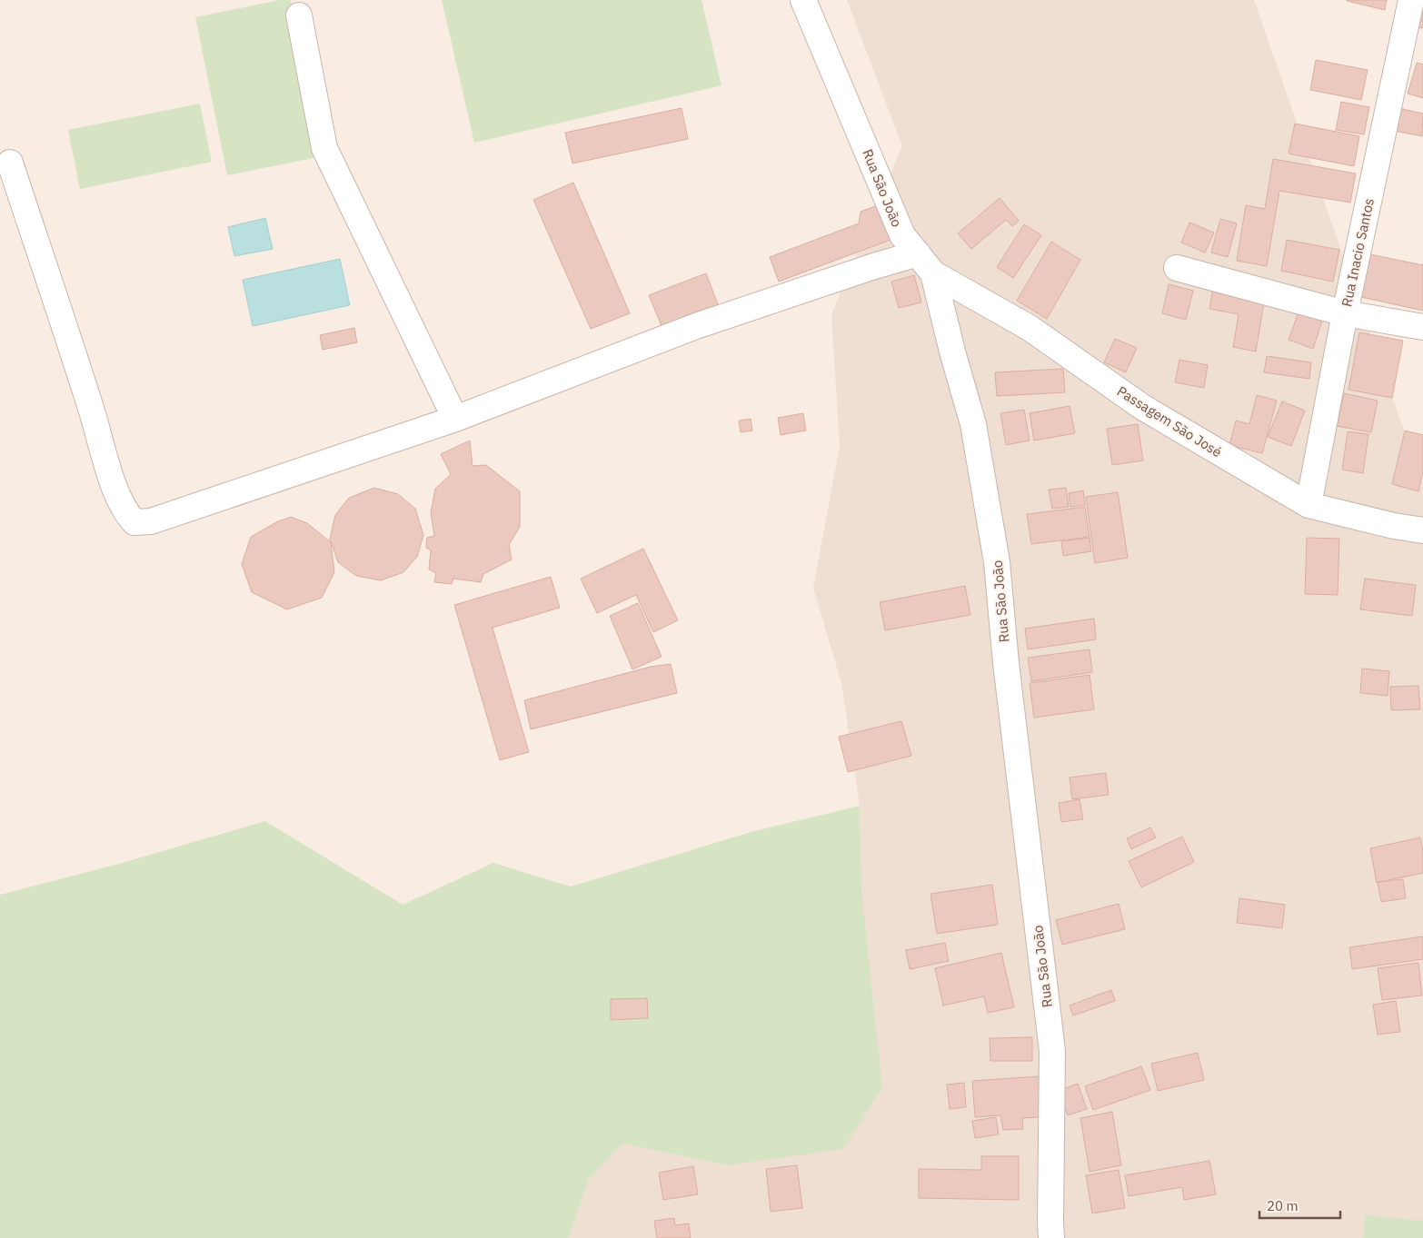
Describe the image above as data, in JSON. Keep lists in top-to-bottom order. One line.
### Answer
{"streets":{"street":["Rua São João","Rua Inacio Santos","Passagem São José"]},"crossings":[["Rua São João","Passagem São José"],["Rua Inacio Santos","Passagem São José"]],"scale_bar":"20 m"}
